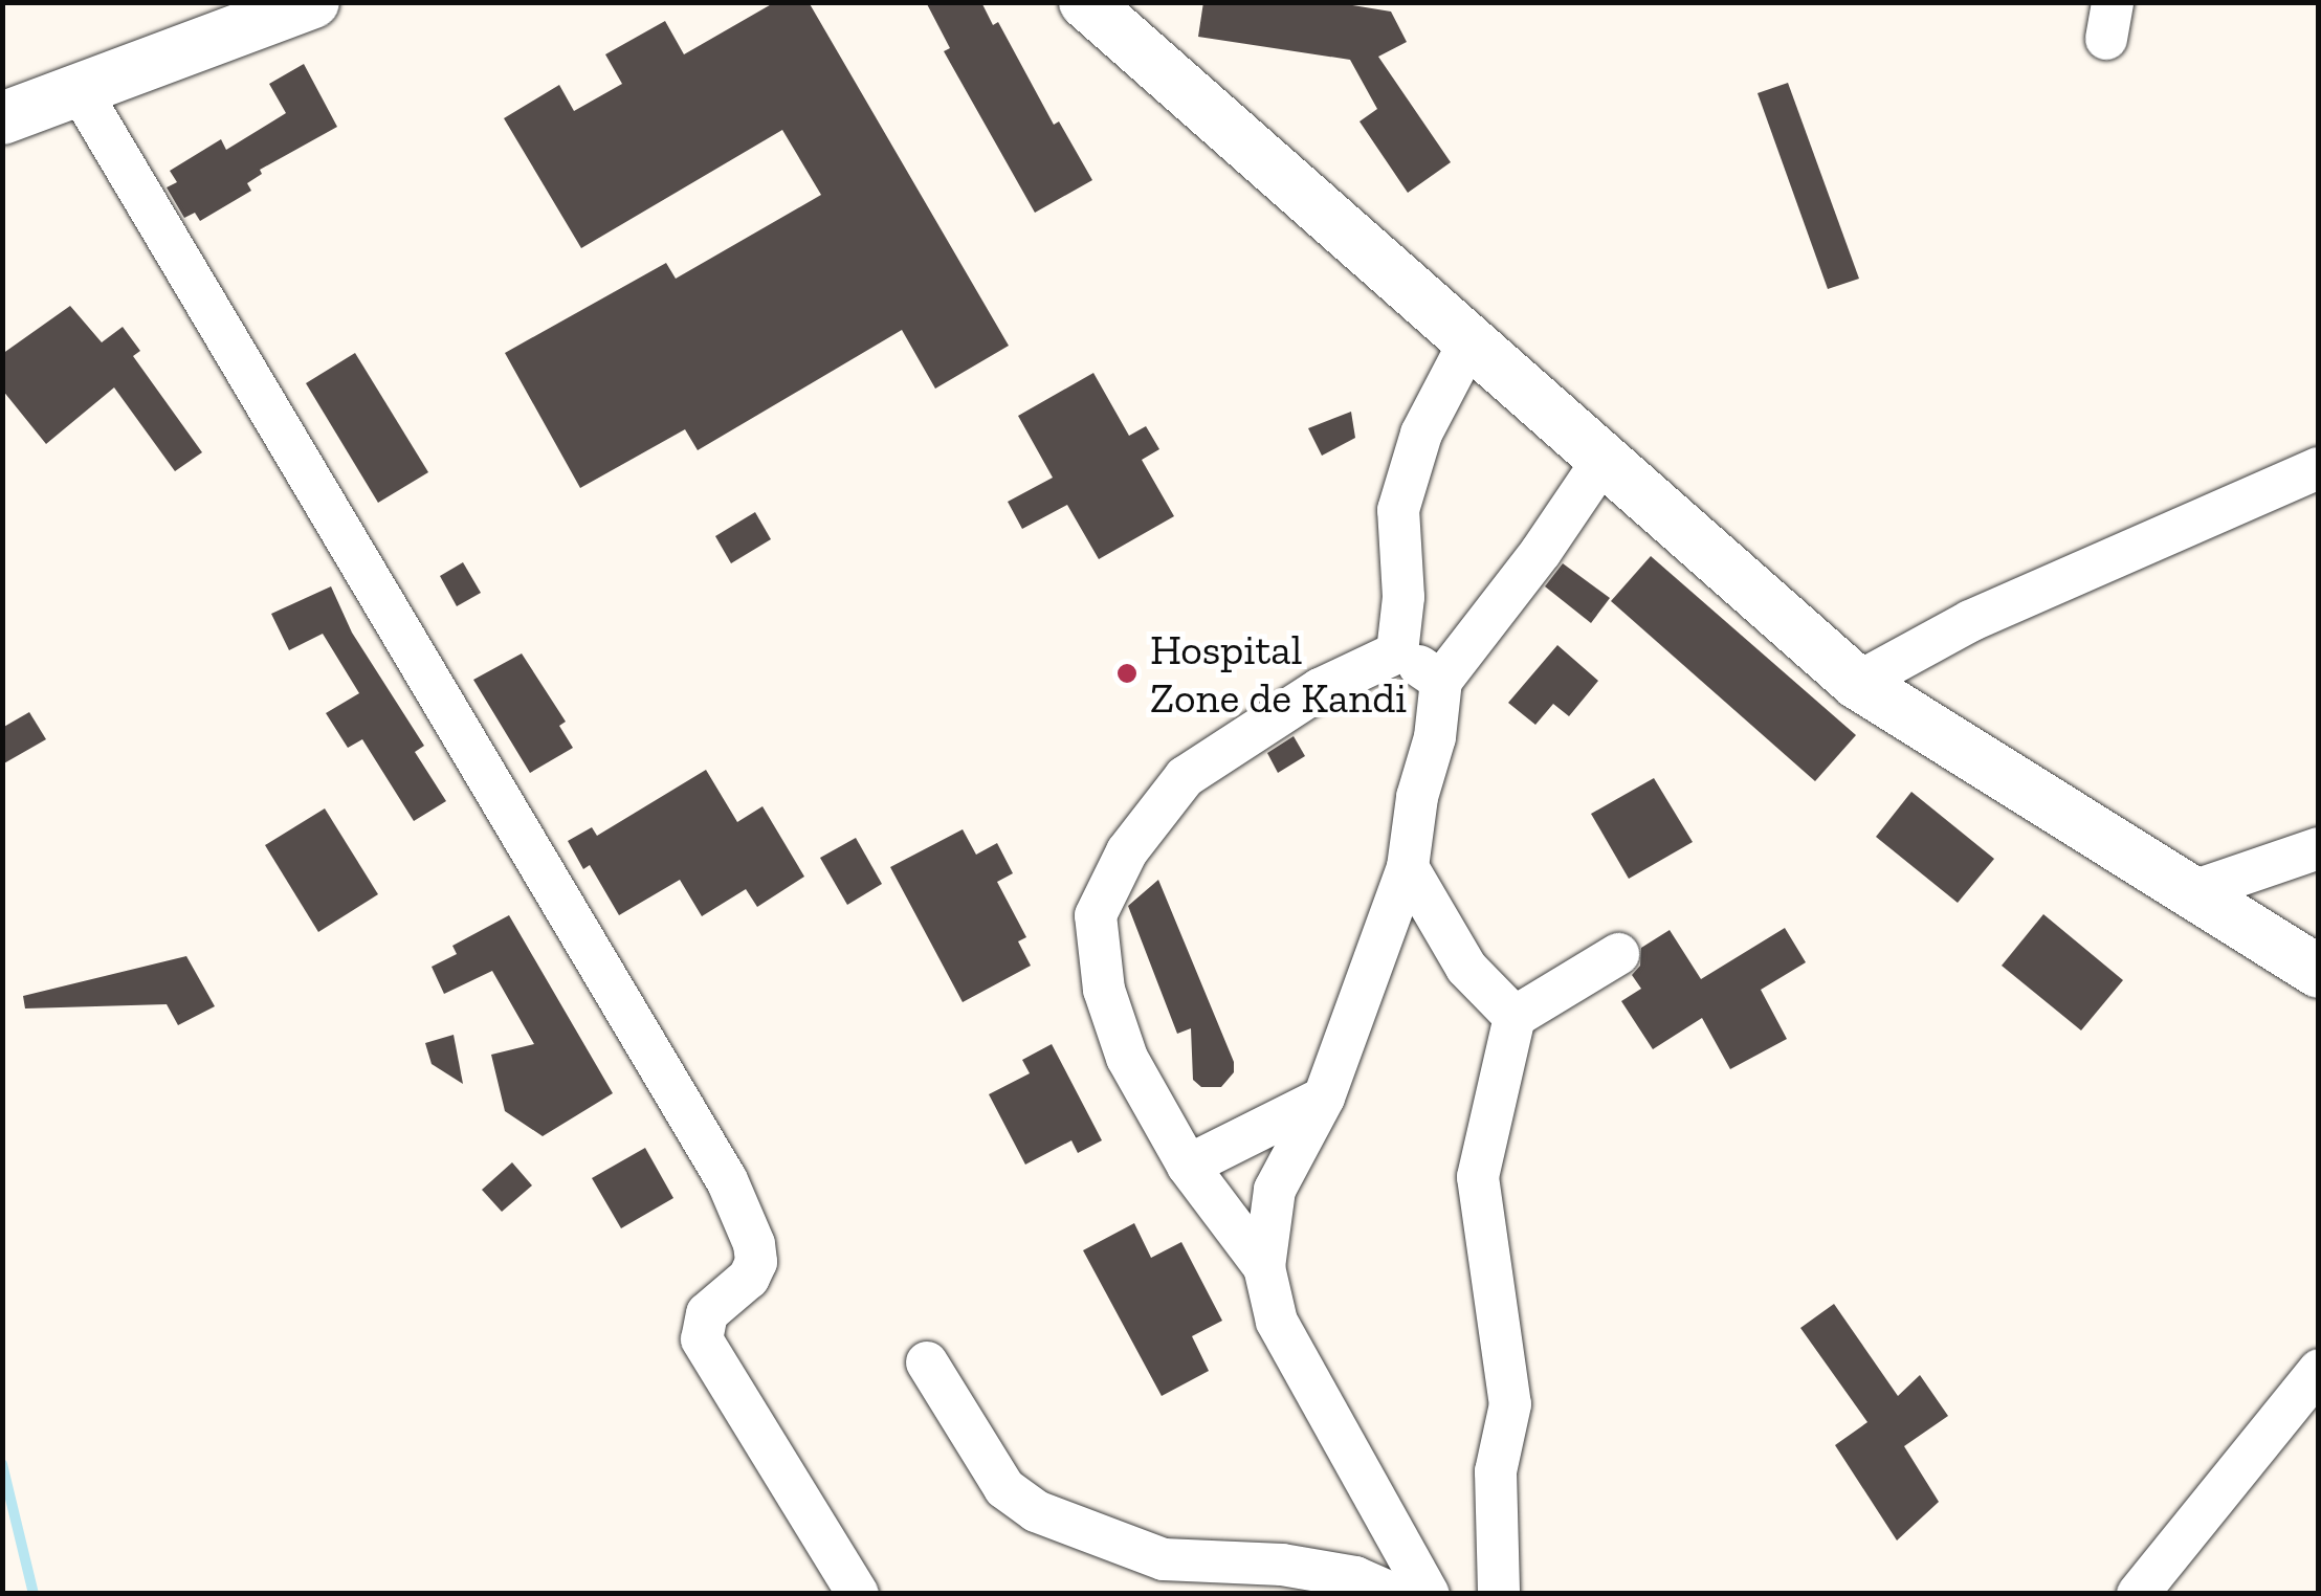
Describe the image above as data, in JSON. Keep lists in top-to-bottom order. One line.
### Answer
{"places":["Hospital Zone de Kandi"]}
